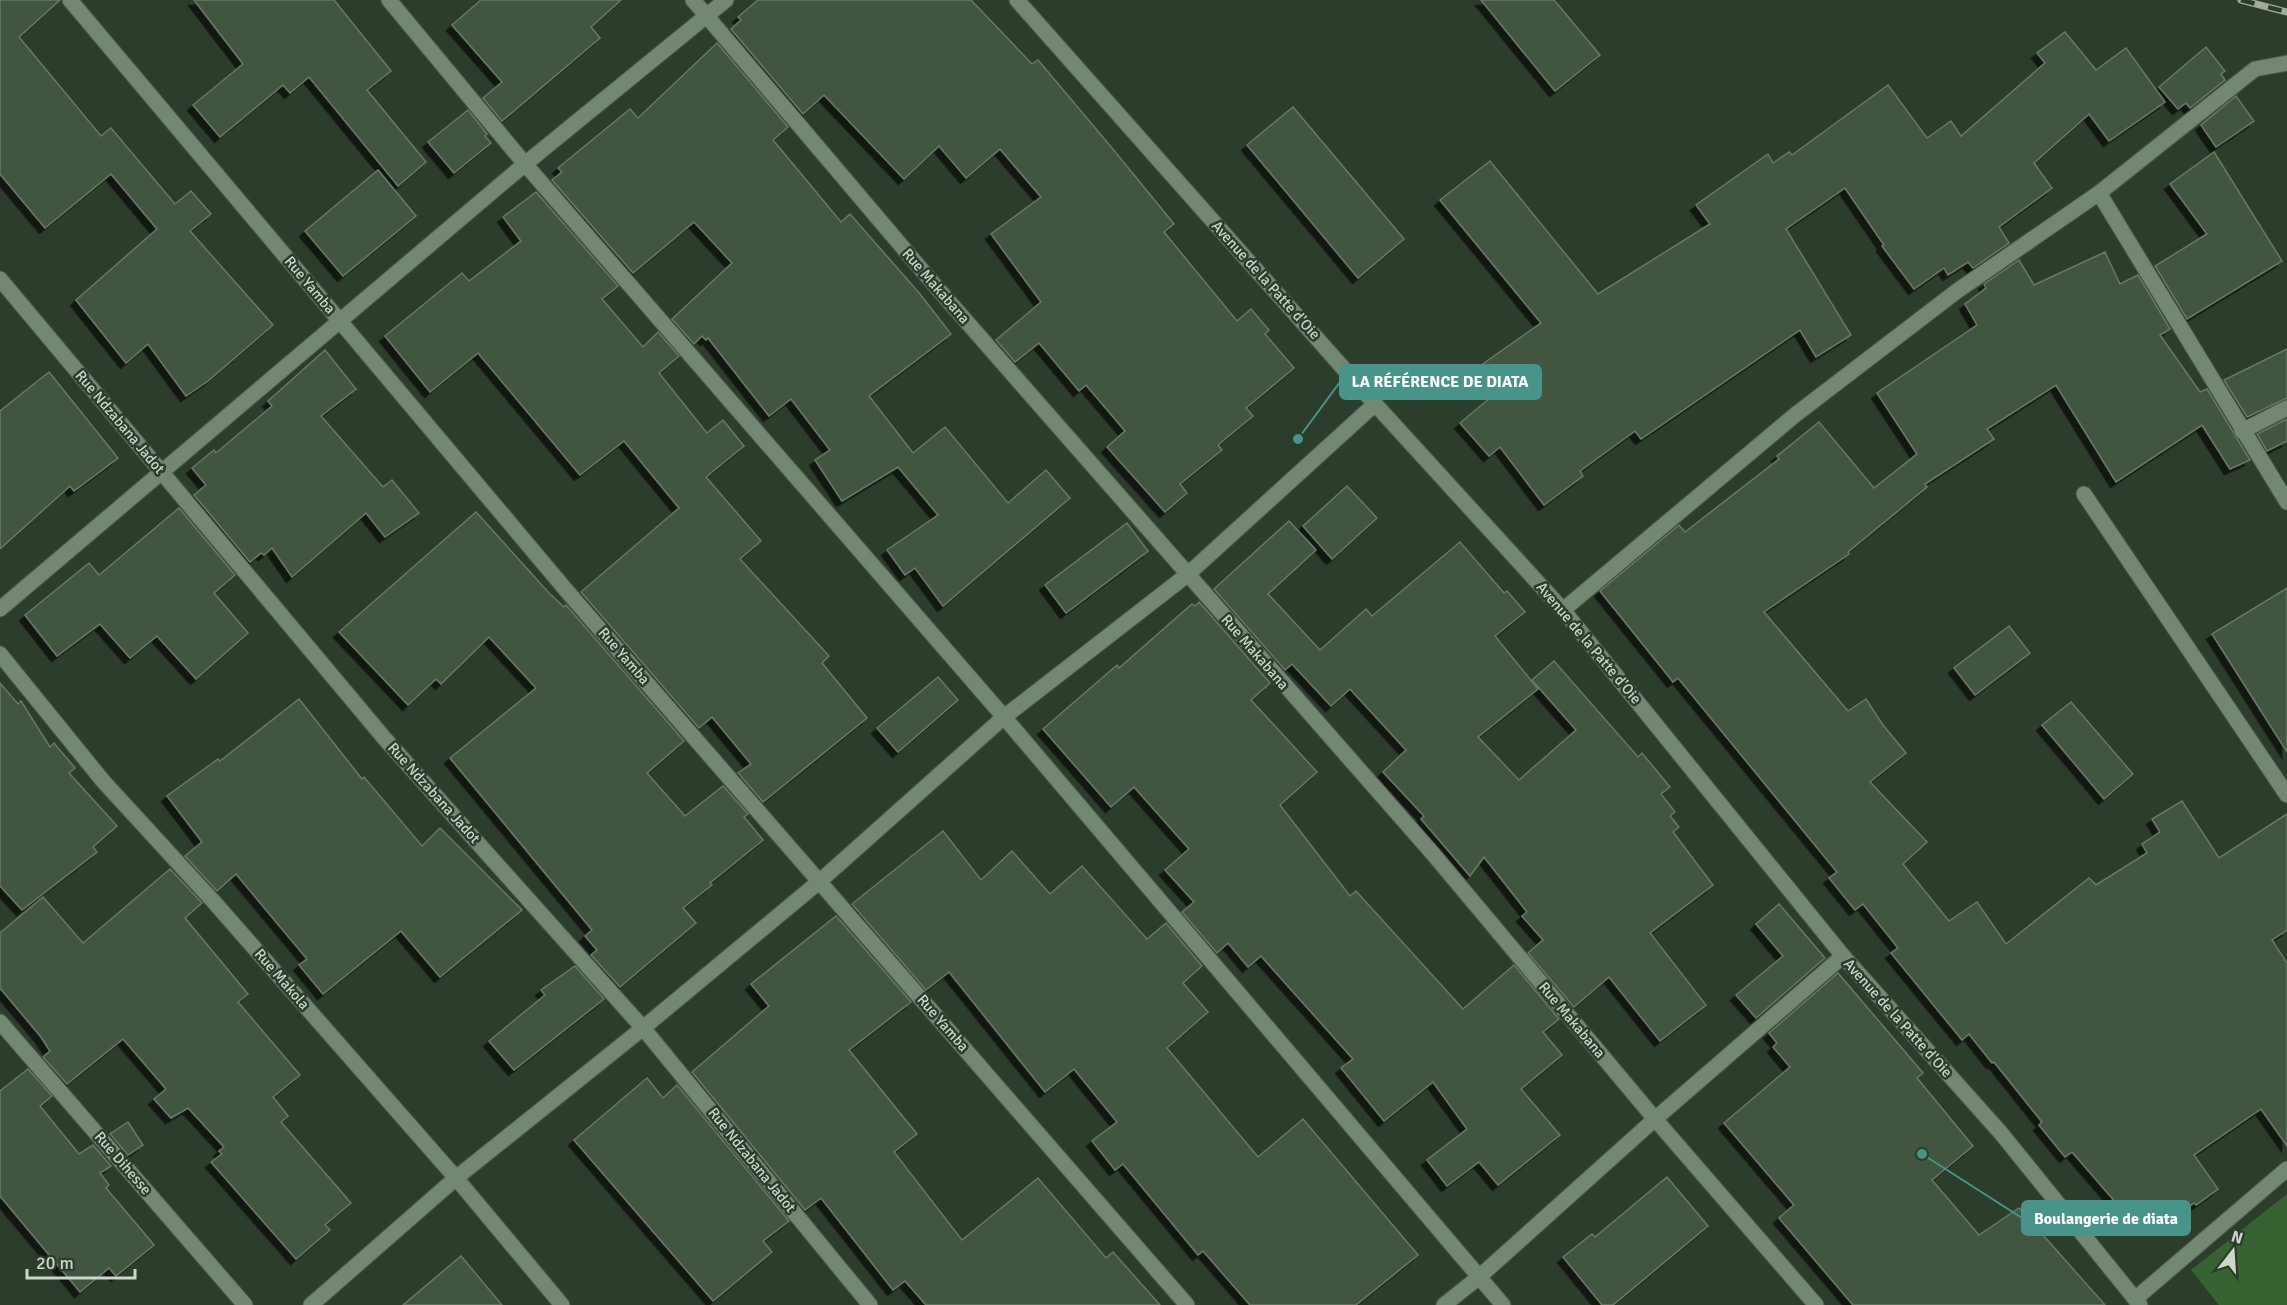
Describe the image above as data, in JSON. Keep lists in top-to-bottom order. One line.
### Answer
{"streets":{"street":["Avenue de la Patte d'Oie","Rue Yamba","Rue Makabana","Rue Ndzabana Jadot","Rue Makola","Rue Dihesse"]},"places":["LA RÉFÉRENCE DE DIATA","Boulangerie de diata"],"scale_bar":"20 m","north":"top"}
